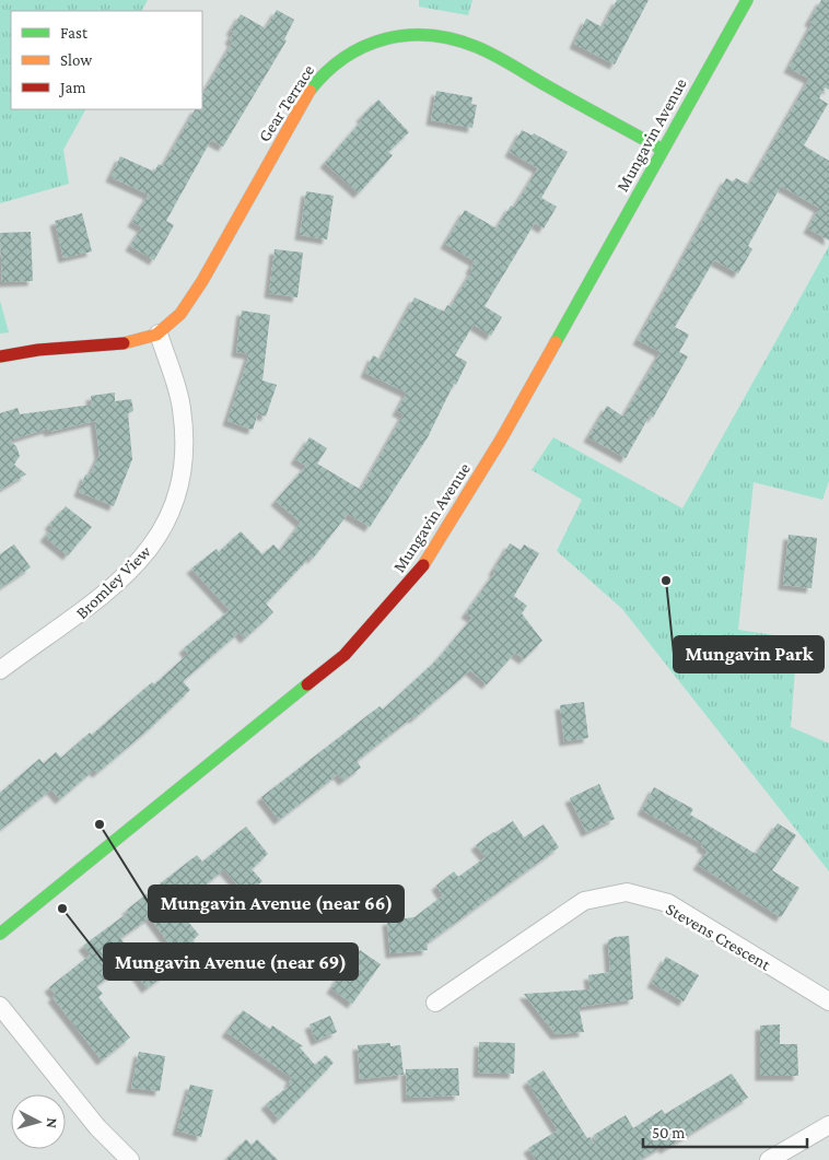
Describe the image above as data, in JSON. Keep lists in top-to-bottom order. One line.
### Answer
{"streets":{"main road":["Gear Terrace","Mungavin Avenue"],"street":["Bromley View","Stevens Crescent"]},"crossings":[["Gear Terrace","Mungavin Avenue"],["Gear Terrace","Bromley View"]],"places":["Mungavin Park","Mungavin Avenue (near 66)","Mungavin Avenue (near 69)"],"legend":["Fast","Slow","Jam"],"scale_bar":"50 m","north":"right"}
